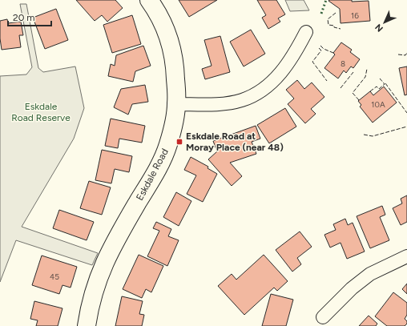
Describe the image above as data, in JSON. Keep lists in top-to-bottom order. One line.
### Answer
{"streets":{"street":["Eskdale Road"]},"parks":["Eskdale Road Reserve"],"places":{"transit":["Eskdale Road at Moray Place (near 48)"]},"house_numbers":["16","8","10A","45"],"scale_bar":"20 m","north":"bottom left"}
